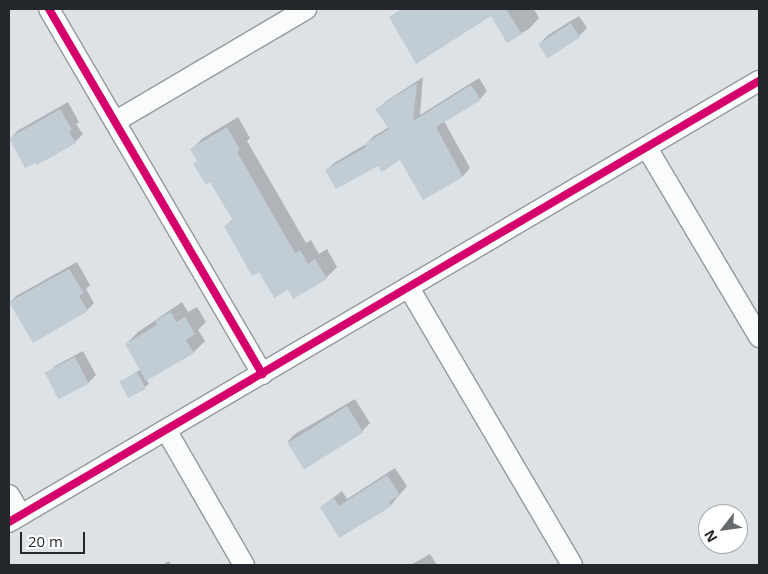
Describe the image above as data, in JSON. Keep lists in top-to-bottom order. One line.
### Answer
{"scale_bar":"20 m","north":"bottom left"}
